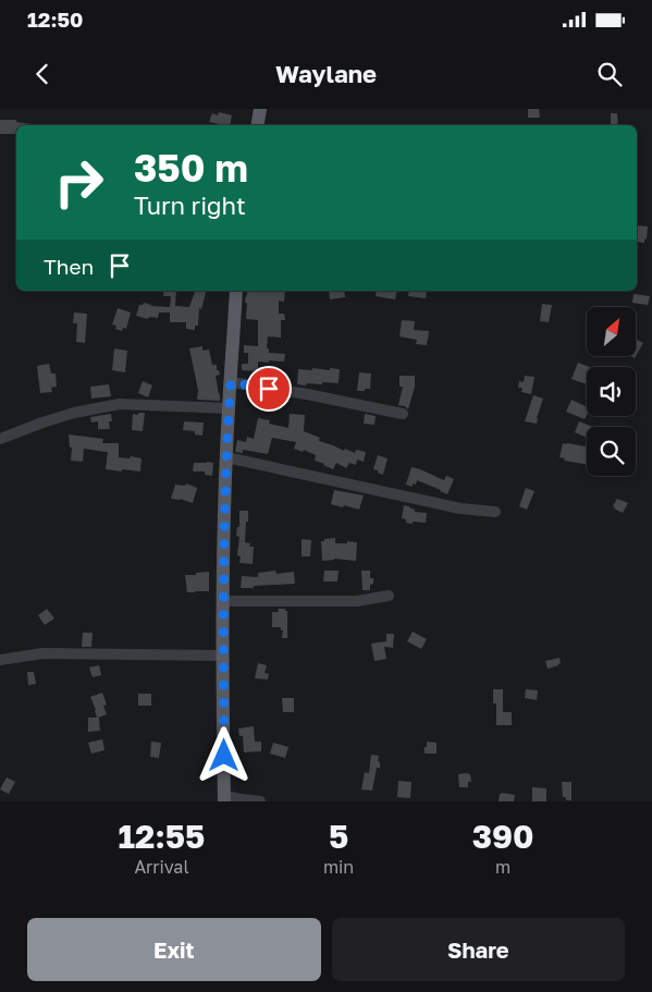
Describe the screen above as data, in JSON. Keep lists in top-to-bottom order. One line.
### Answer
{"north":"top right","page":{"status":"12:50","header":"Waylane","turn":["350 m","Turn right"],"then":"Then","eta":["12:55","Arrival","5","min","390","m"],"buttons":["Exit","Share"]}}
